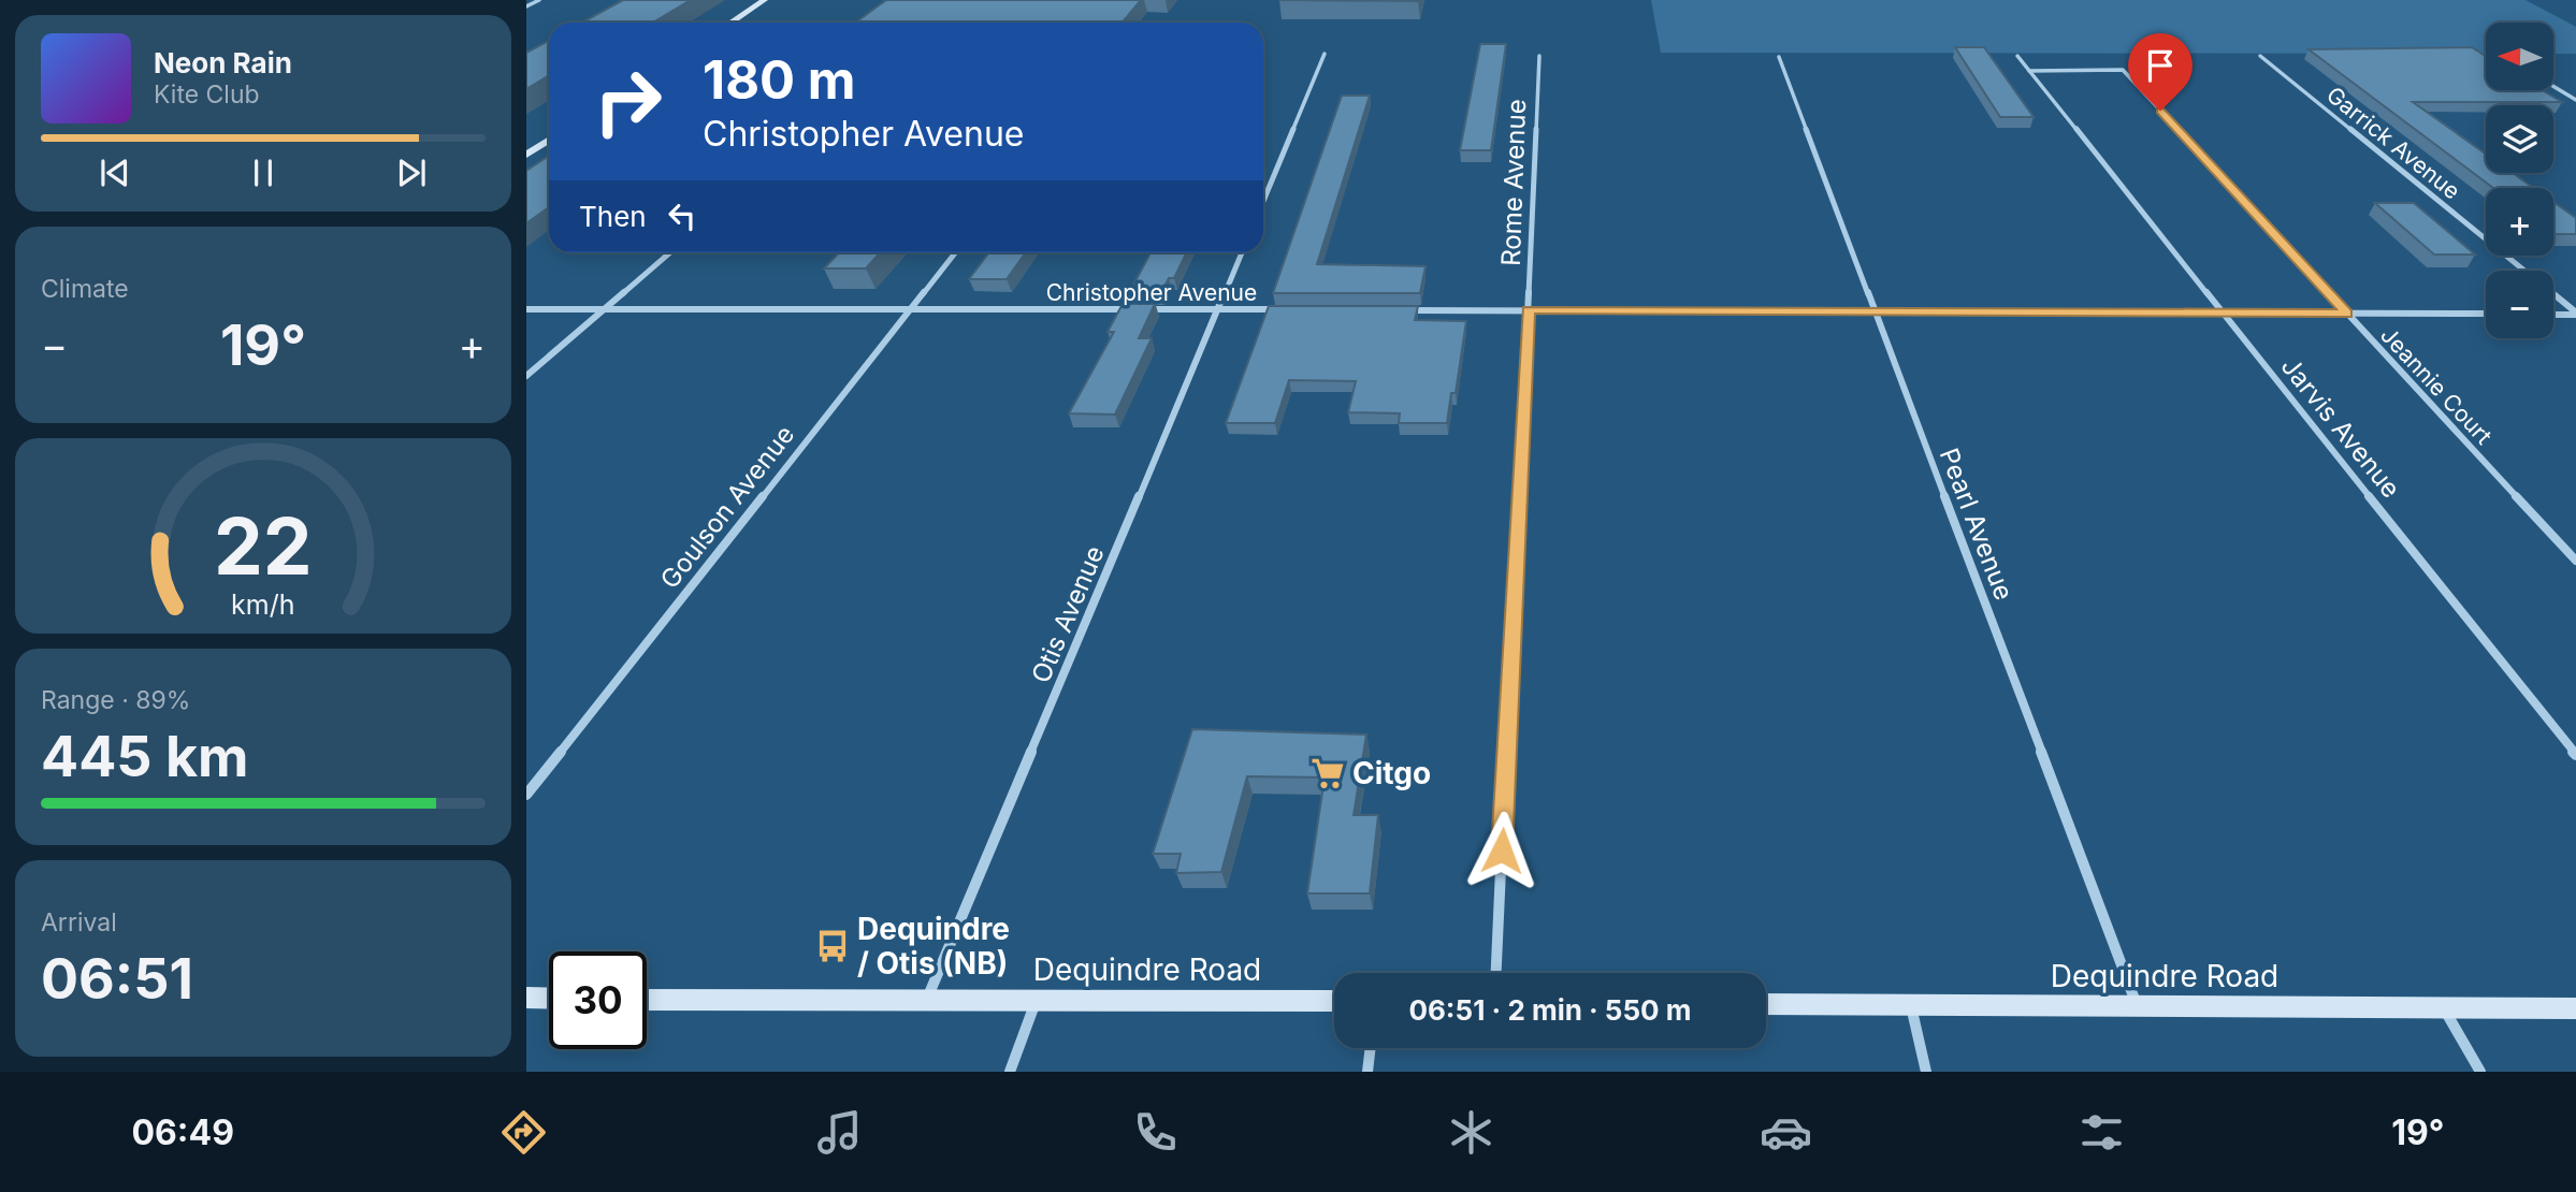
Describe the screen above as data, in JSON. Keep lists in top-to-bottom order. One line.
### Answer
{"streets":{"main road":["Dequindre Road"],"street":["Garrick Avenue","Rome Avenue","Christopher Avenue","Jeannie Court","Jarvis Avenue","Goulson Avenue","Pearl Avenue","Otis Avenue"]},"crossings":[["Christopher Avenue","Goulson Avenue"],["Christopher Avenue","Otis Avenue"],["Jeannie Court","Jarvis Avenue"],["Pearl Avenue","Dequindre Road"],["Otis Avenue","Dequindre Road"]],"places":{"supermarket":["Citgo"],"bus stop":["Dequindre / Otis (NB)"]},"north":"left","page":{"map_buttons":["+","−"],"turn":["180 m","Christopher Avenue"],"song":["Neon Rain","Kite Club"],"then":"Then","tile":["Climate",["Range · 89%","445 km"],["Arrival","06:51"]],"heat":["−","19°","+"],"limit":"30","trip":"06:51 · 2 min · 550 m","tabs":["06:49","19°"],"gauge":["22","km/h"]}}
